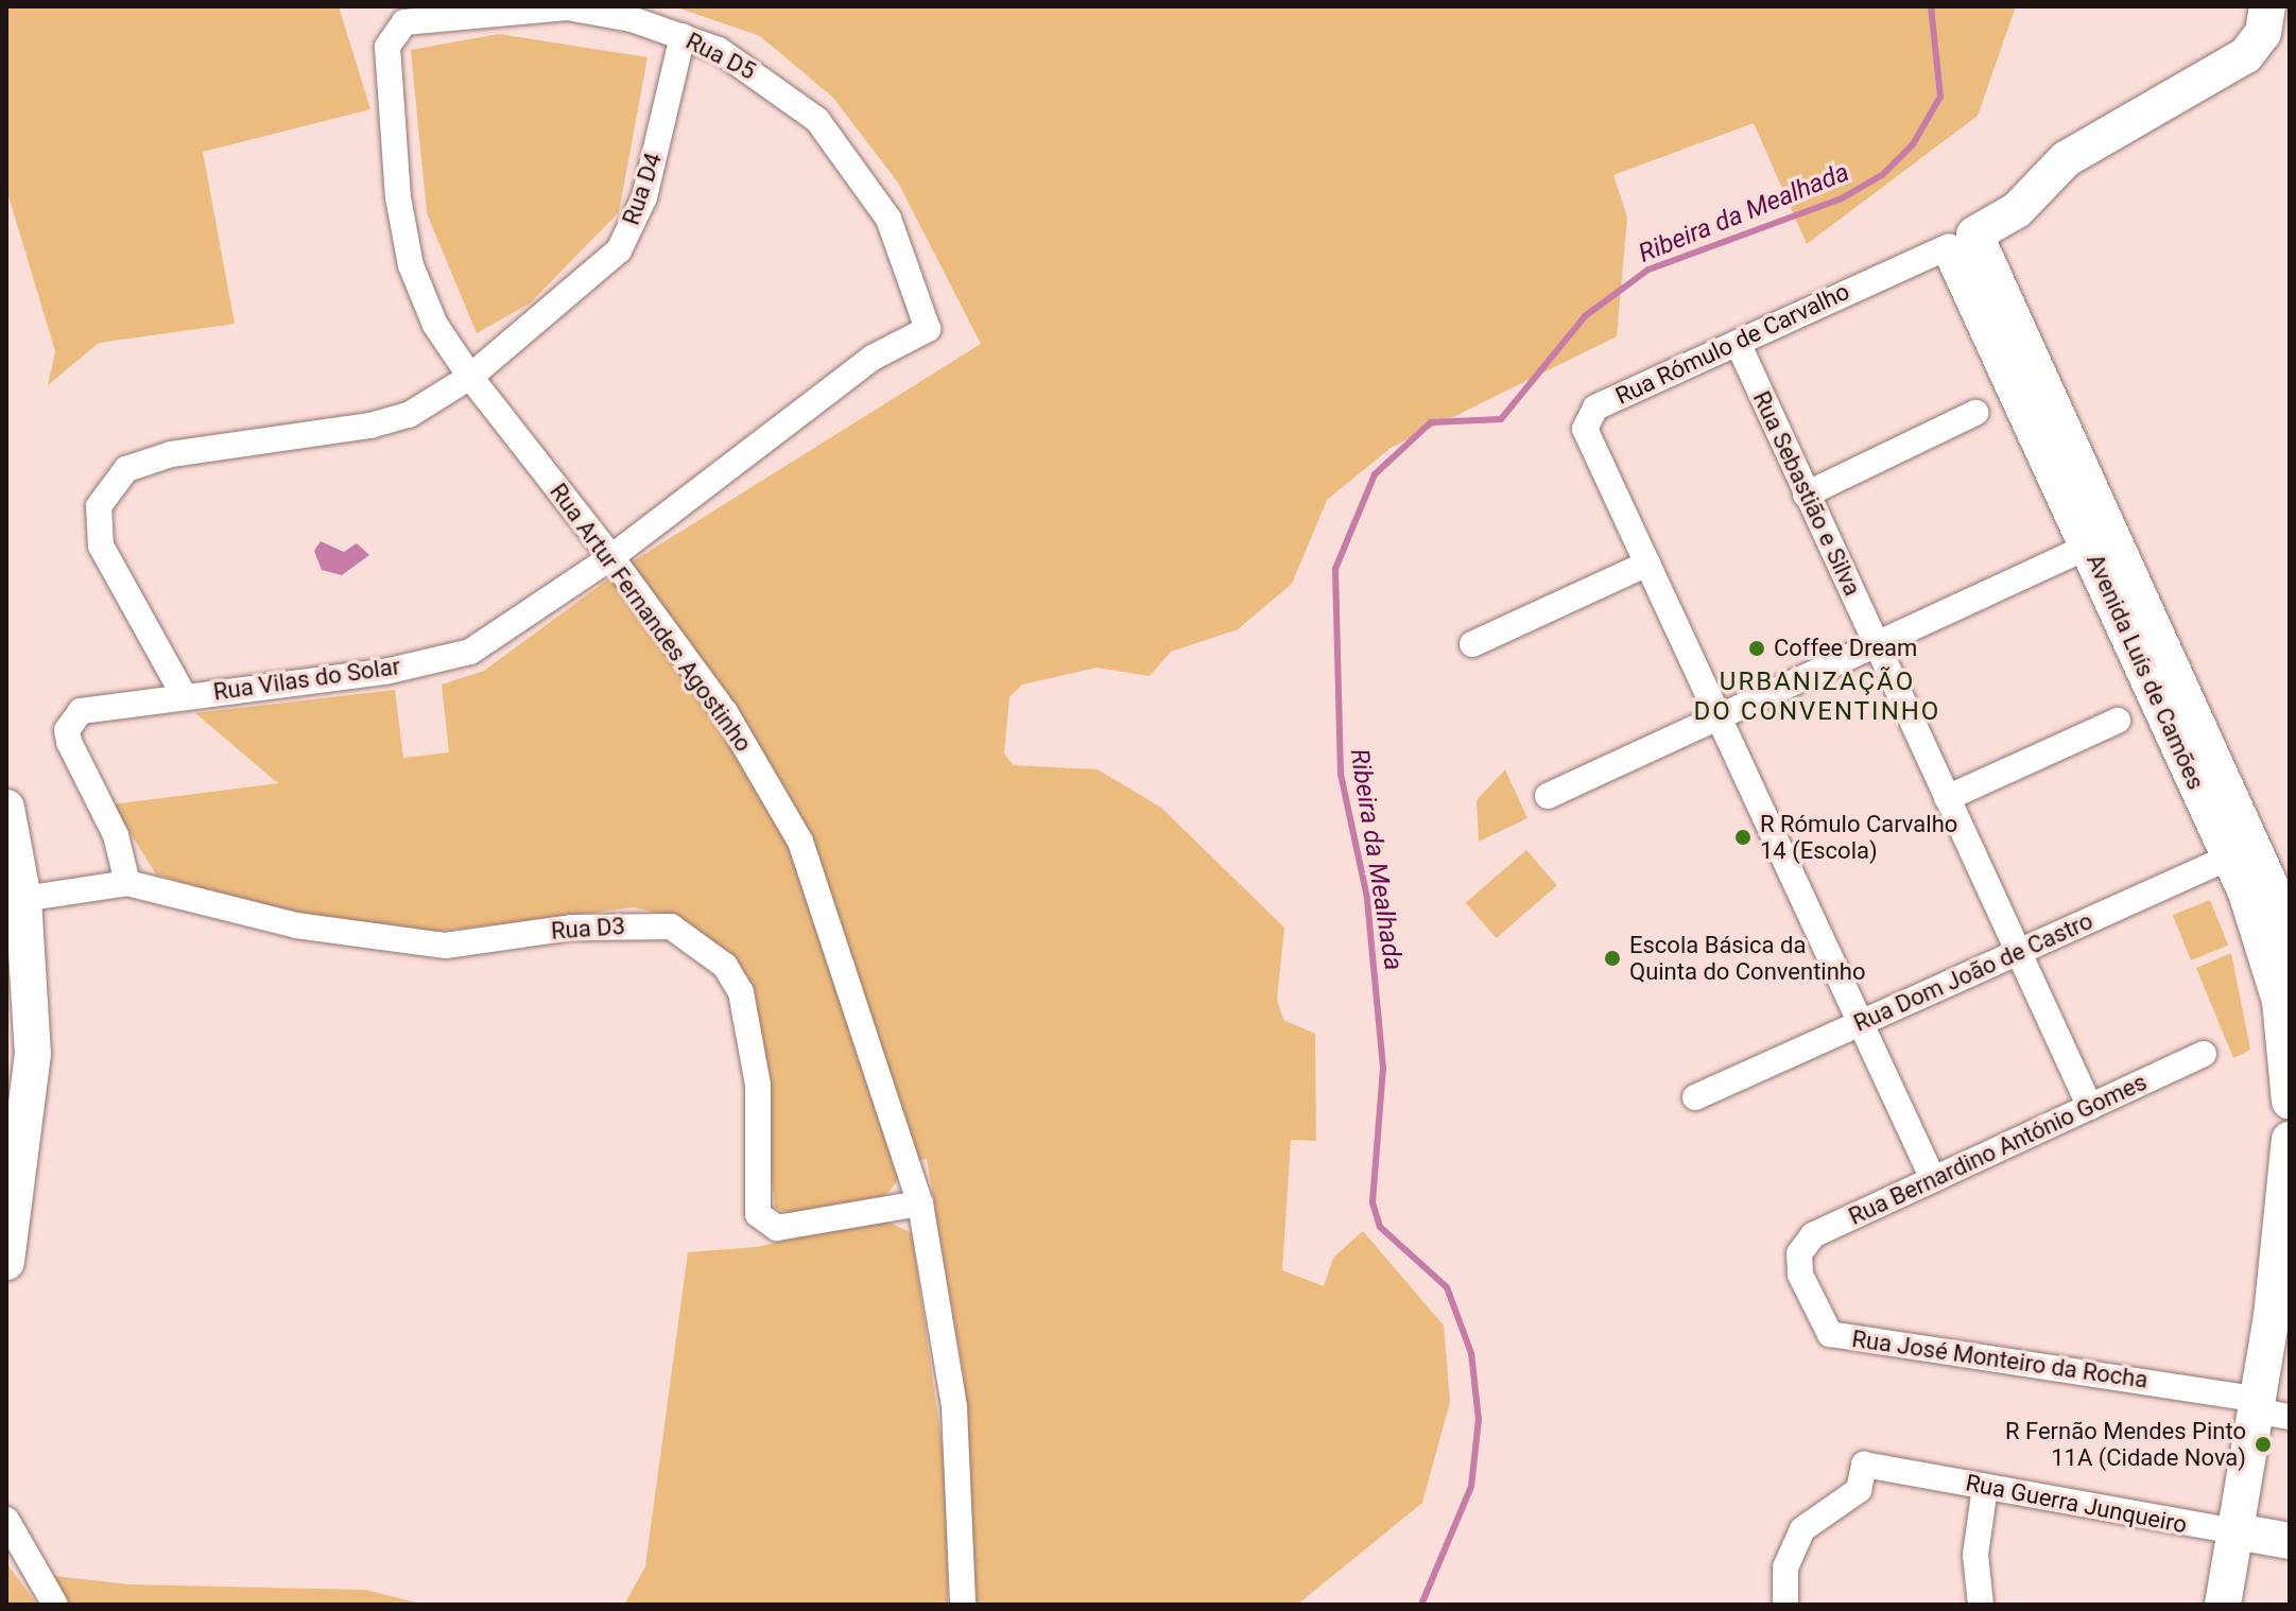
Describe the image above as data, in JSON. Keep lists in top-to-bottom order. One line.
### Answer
{"streets":{"street":["Rua D5","Rua D4","Rua Rómulo de Carvalho","Rua Sebastião e Silva","Rua Artur Fernandes Agostinho","Avenida Luís de Camões","Rua Vilas do Solar","Rua D3","Rua Dom João de Castro","Rua Bernardino António Gomes","Rua José Monteiro da Rocha","Rua Guerra Junqueiro"]},"crossings":[["Rua D5","Rua D4"],["Rua D5","Rua Artur Fernandes Agostinho"],["Rua D5","Rua Vilas do Solar"],["Rua D4","Rua Artur Fernandes Agostinho"],["Rua D4","Rua Vilas do Solar"],["Rua Rómulo de Carvalho","Rua Sebastião e Silva"],["Rua Rómulo de Carvalho","Avenida Luís de Camões"],["Rua Rómulo de Carvalho","Rua Dom João de Castro"],["Rua Rómulo de Carvalho","Rua Bernardino António Gomes"],["Rua Sebastião e Silva","Rua Dom João de Castro"],["Rua Sebastião e Silva","Rua Bernardino António Gomes"],["Rua Artur Fernandes Agostinho","Rua Vilas do Solar"],["Rua Artur Fernandes Agostinho","Rua D3"],["Avenida Luís de Camões","Rua Dom João de Castro"],["Rua Bernardino António Gomes","Rua José Monteiro da Rocha"]],"districts":["URBANIZAÇÃO DO CONVENTINHO"],"water":["Ribeira da Mealhada"],"places":["Coffee Dream","R Rómulo Carvalho 14 (Escola)","Escola Básica da Quinta do Conventinho","R Fernão Mendes Pinto 11A (Cidade Nova)"]}
